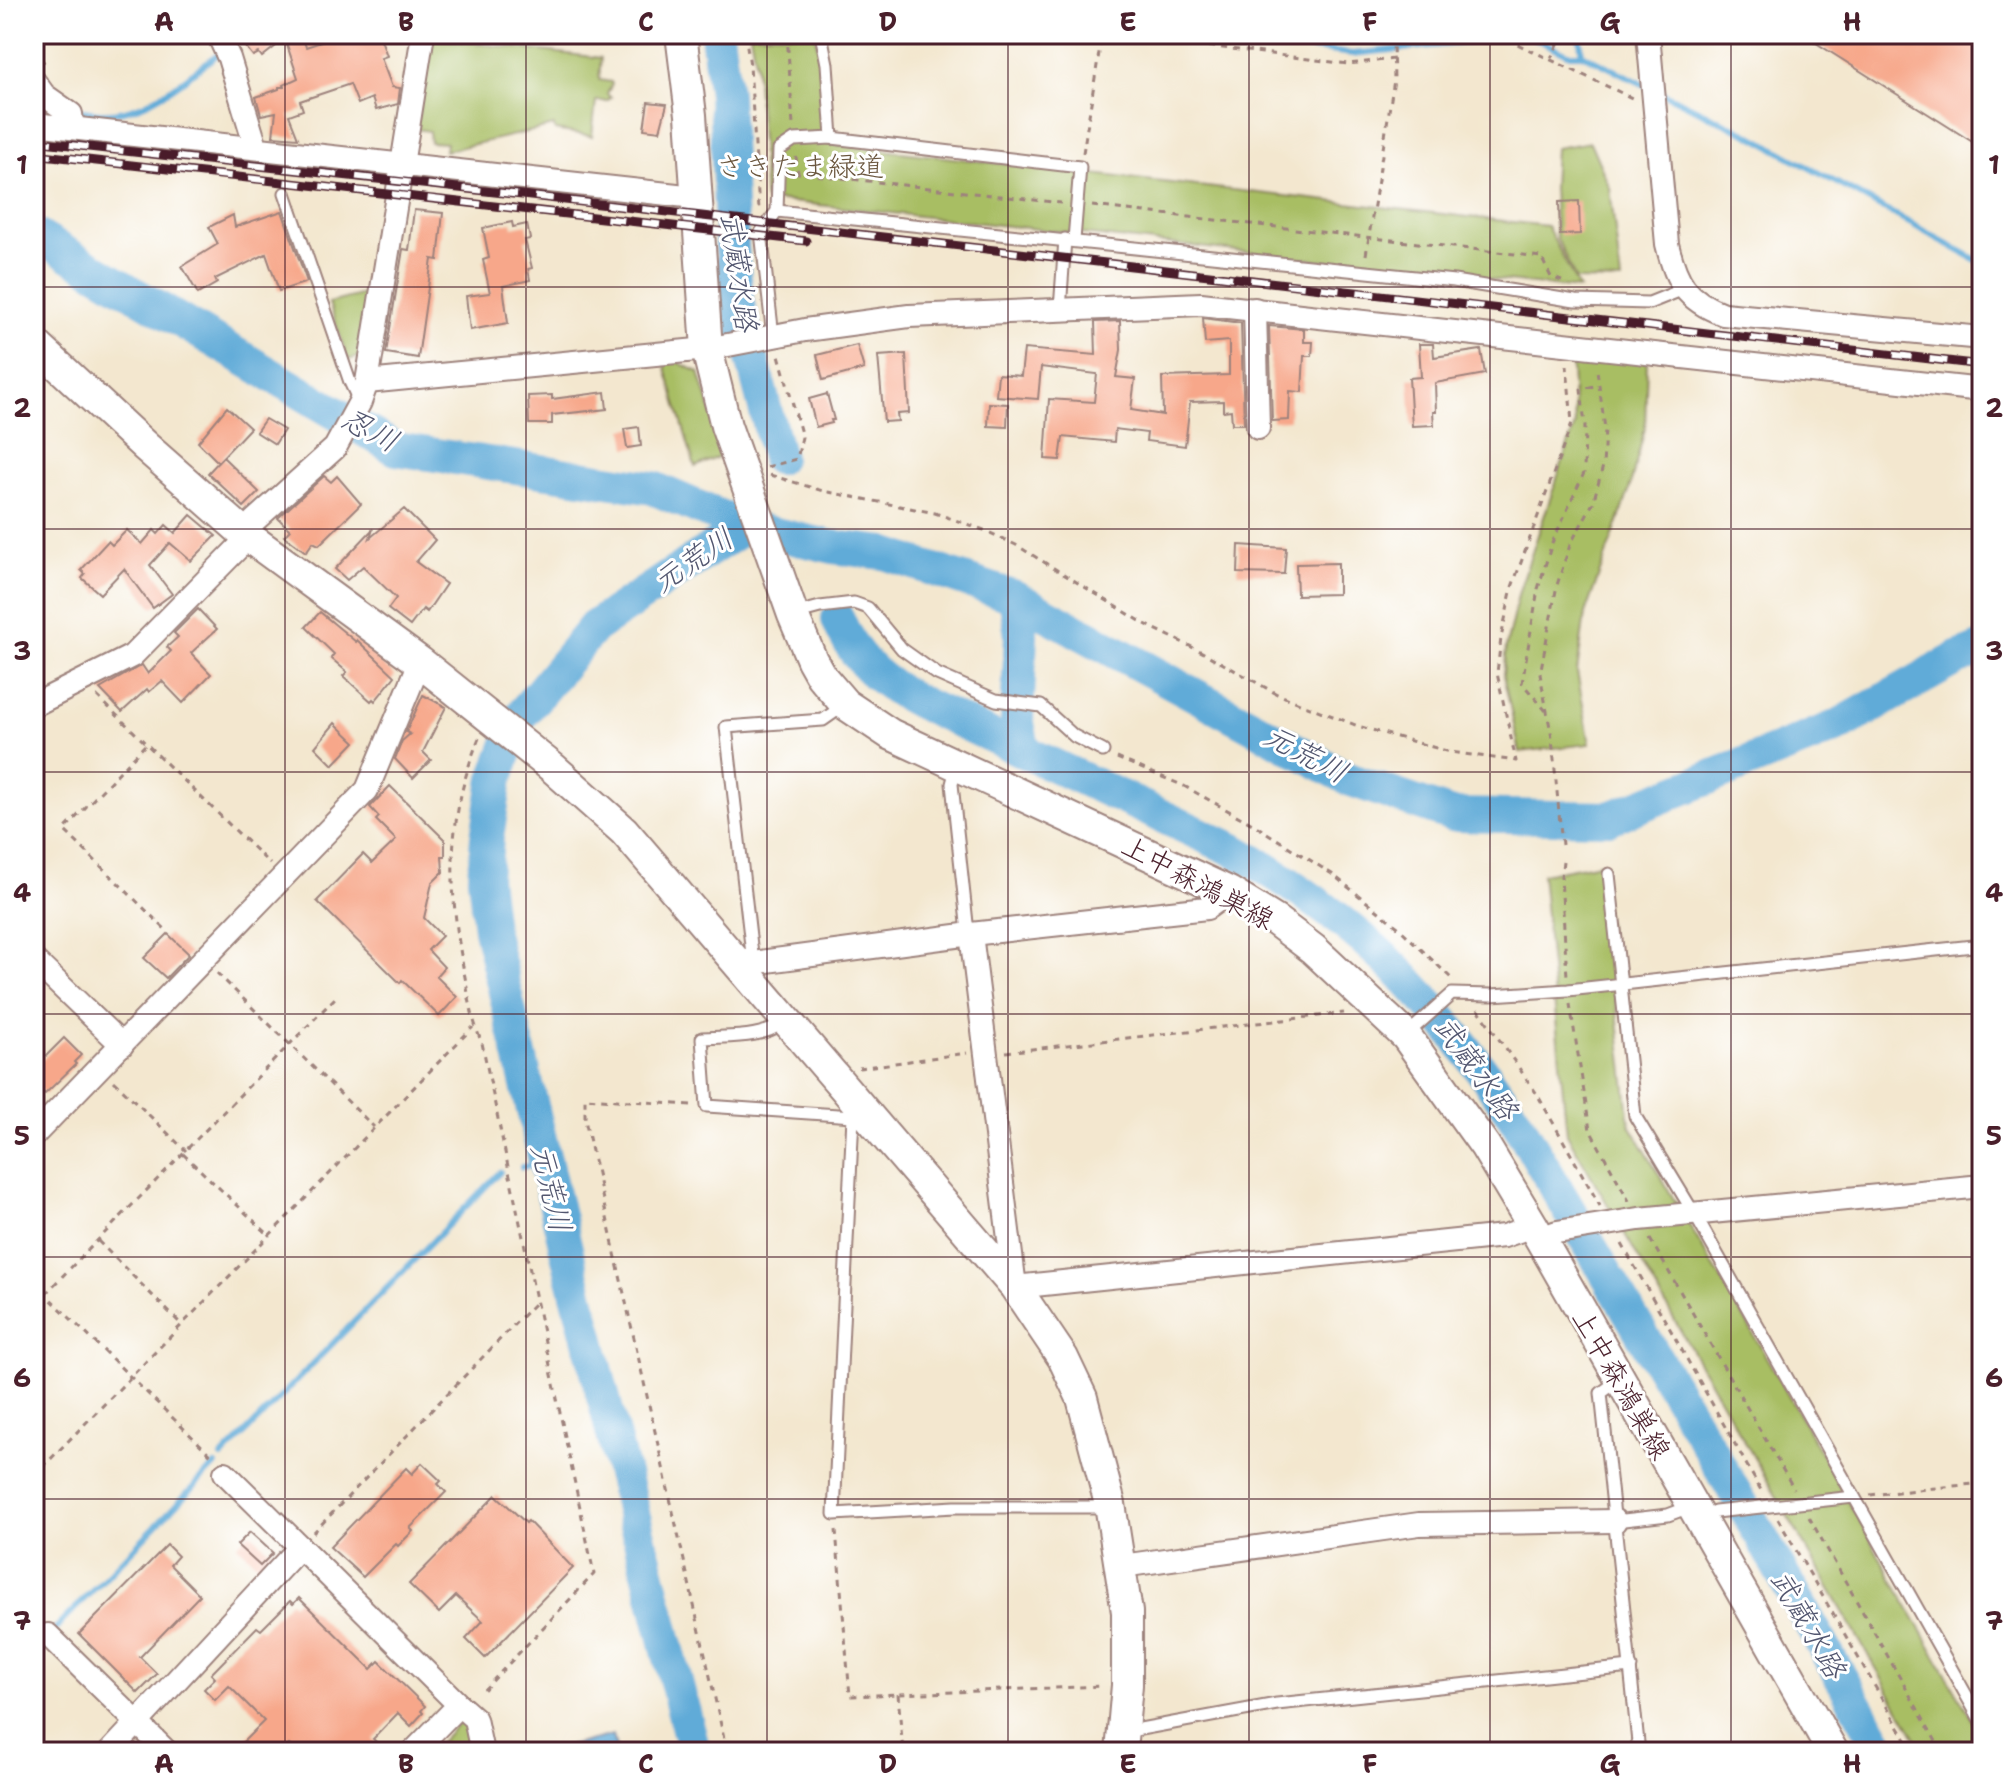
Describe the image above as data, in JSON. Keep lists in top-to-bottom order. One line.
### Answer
{"streets":{"main road":["上中森鴻巣線"]},"water":["武蔵水路","忍川","元荒川"],"parks":["さきたま緑道"],"grid":{"columns":["A","B","C","D","E","F","G","H"],"rows":["1","2","3","4","5","6","7"]}}
